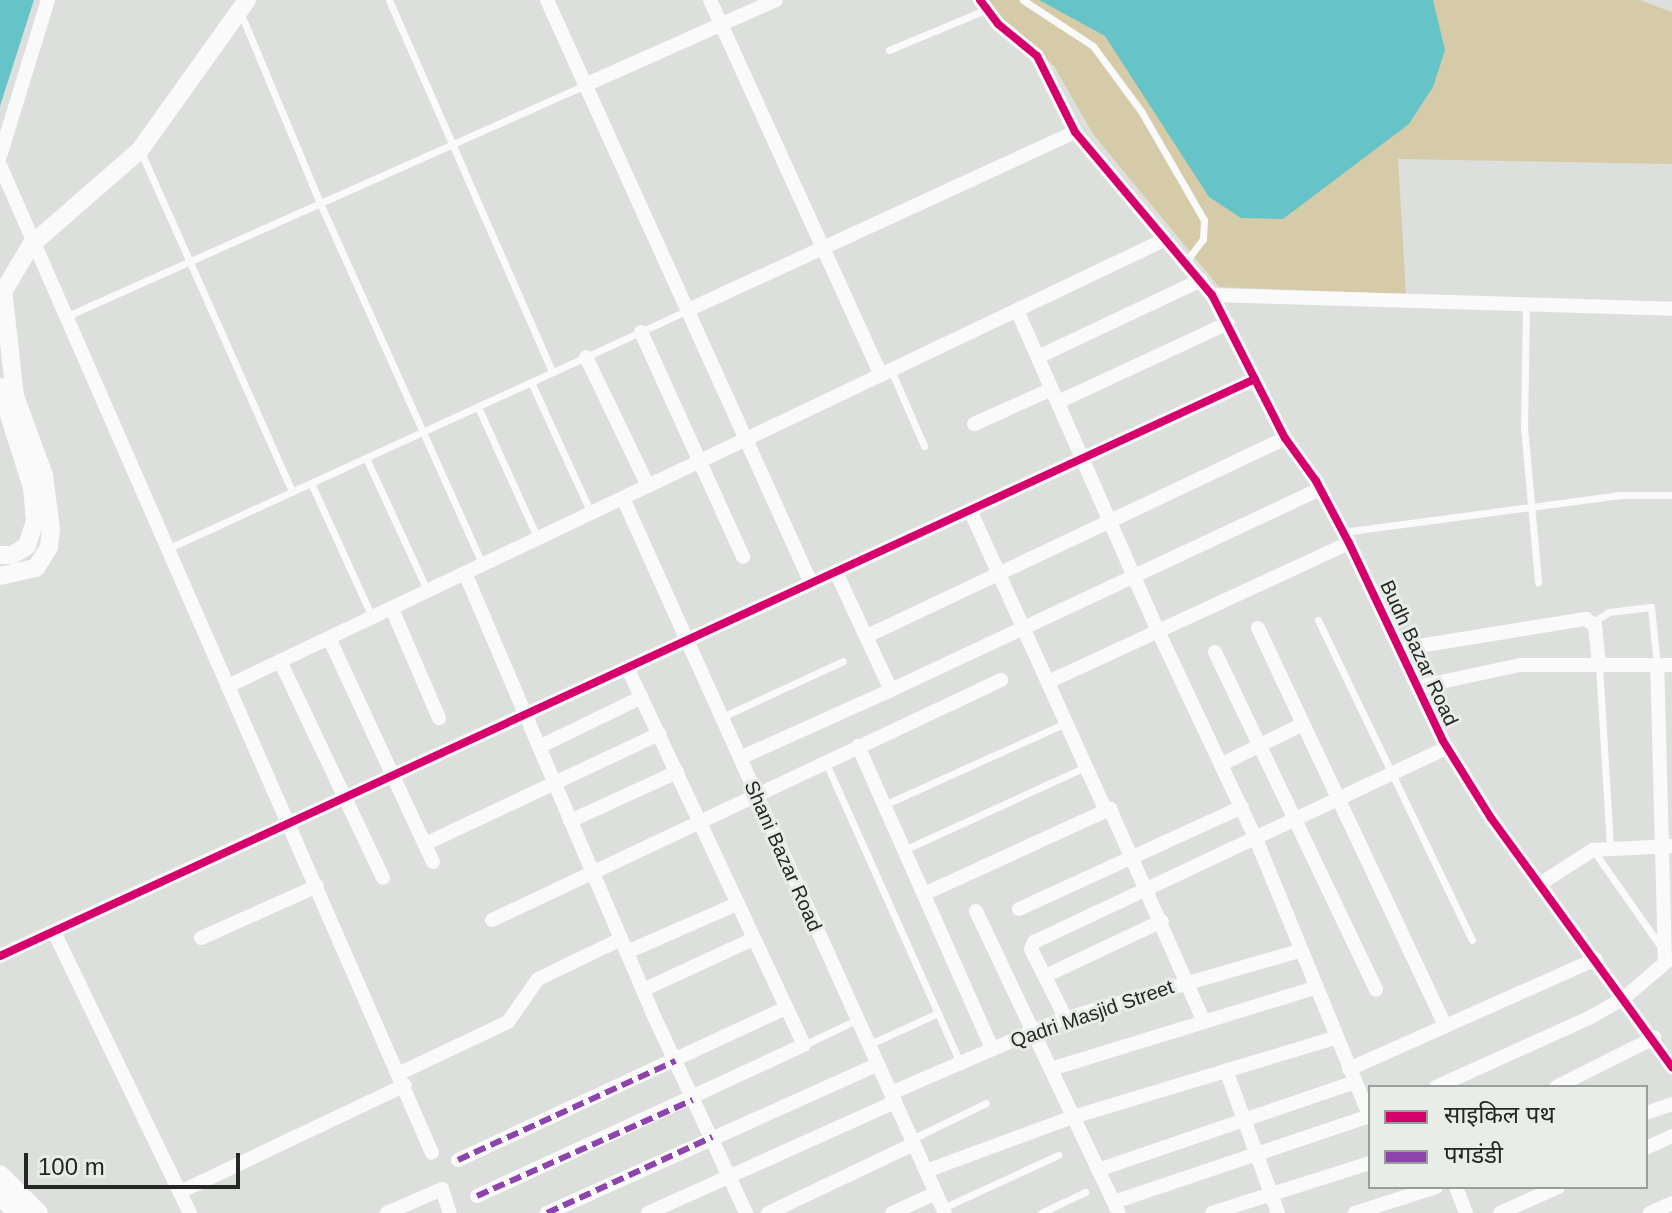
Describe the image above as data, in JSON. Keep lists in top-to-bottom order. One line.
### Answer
{"streets":{"street":["Budh Bazar Road","Shani Bazar Road","Qadri Masjid Street"]},"crossings":[["Shani Bazar Road","Qadri Masjid Street"]],"legend":["साइकिल पथ","पगडंडी"],"scale_bar":"100 m"}
